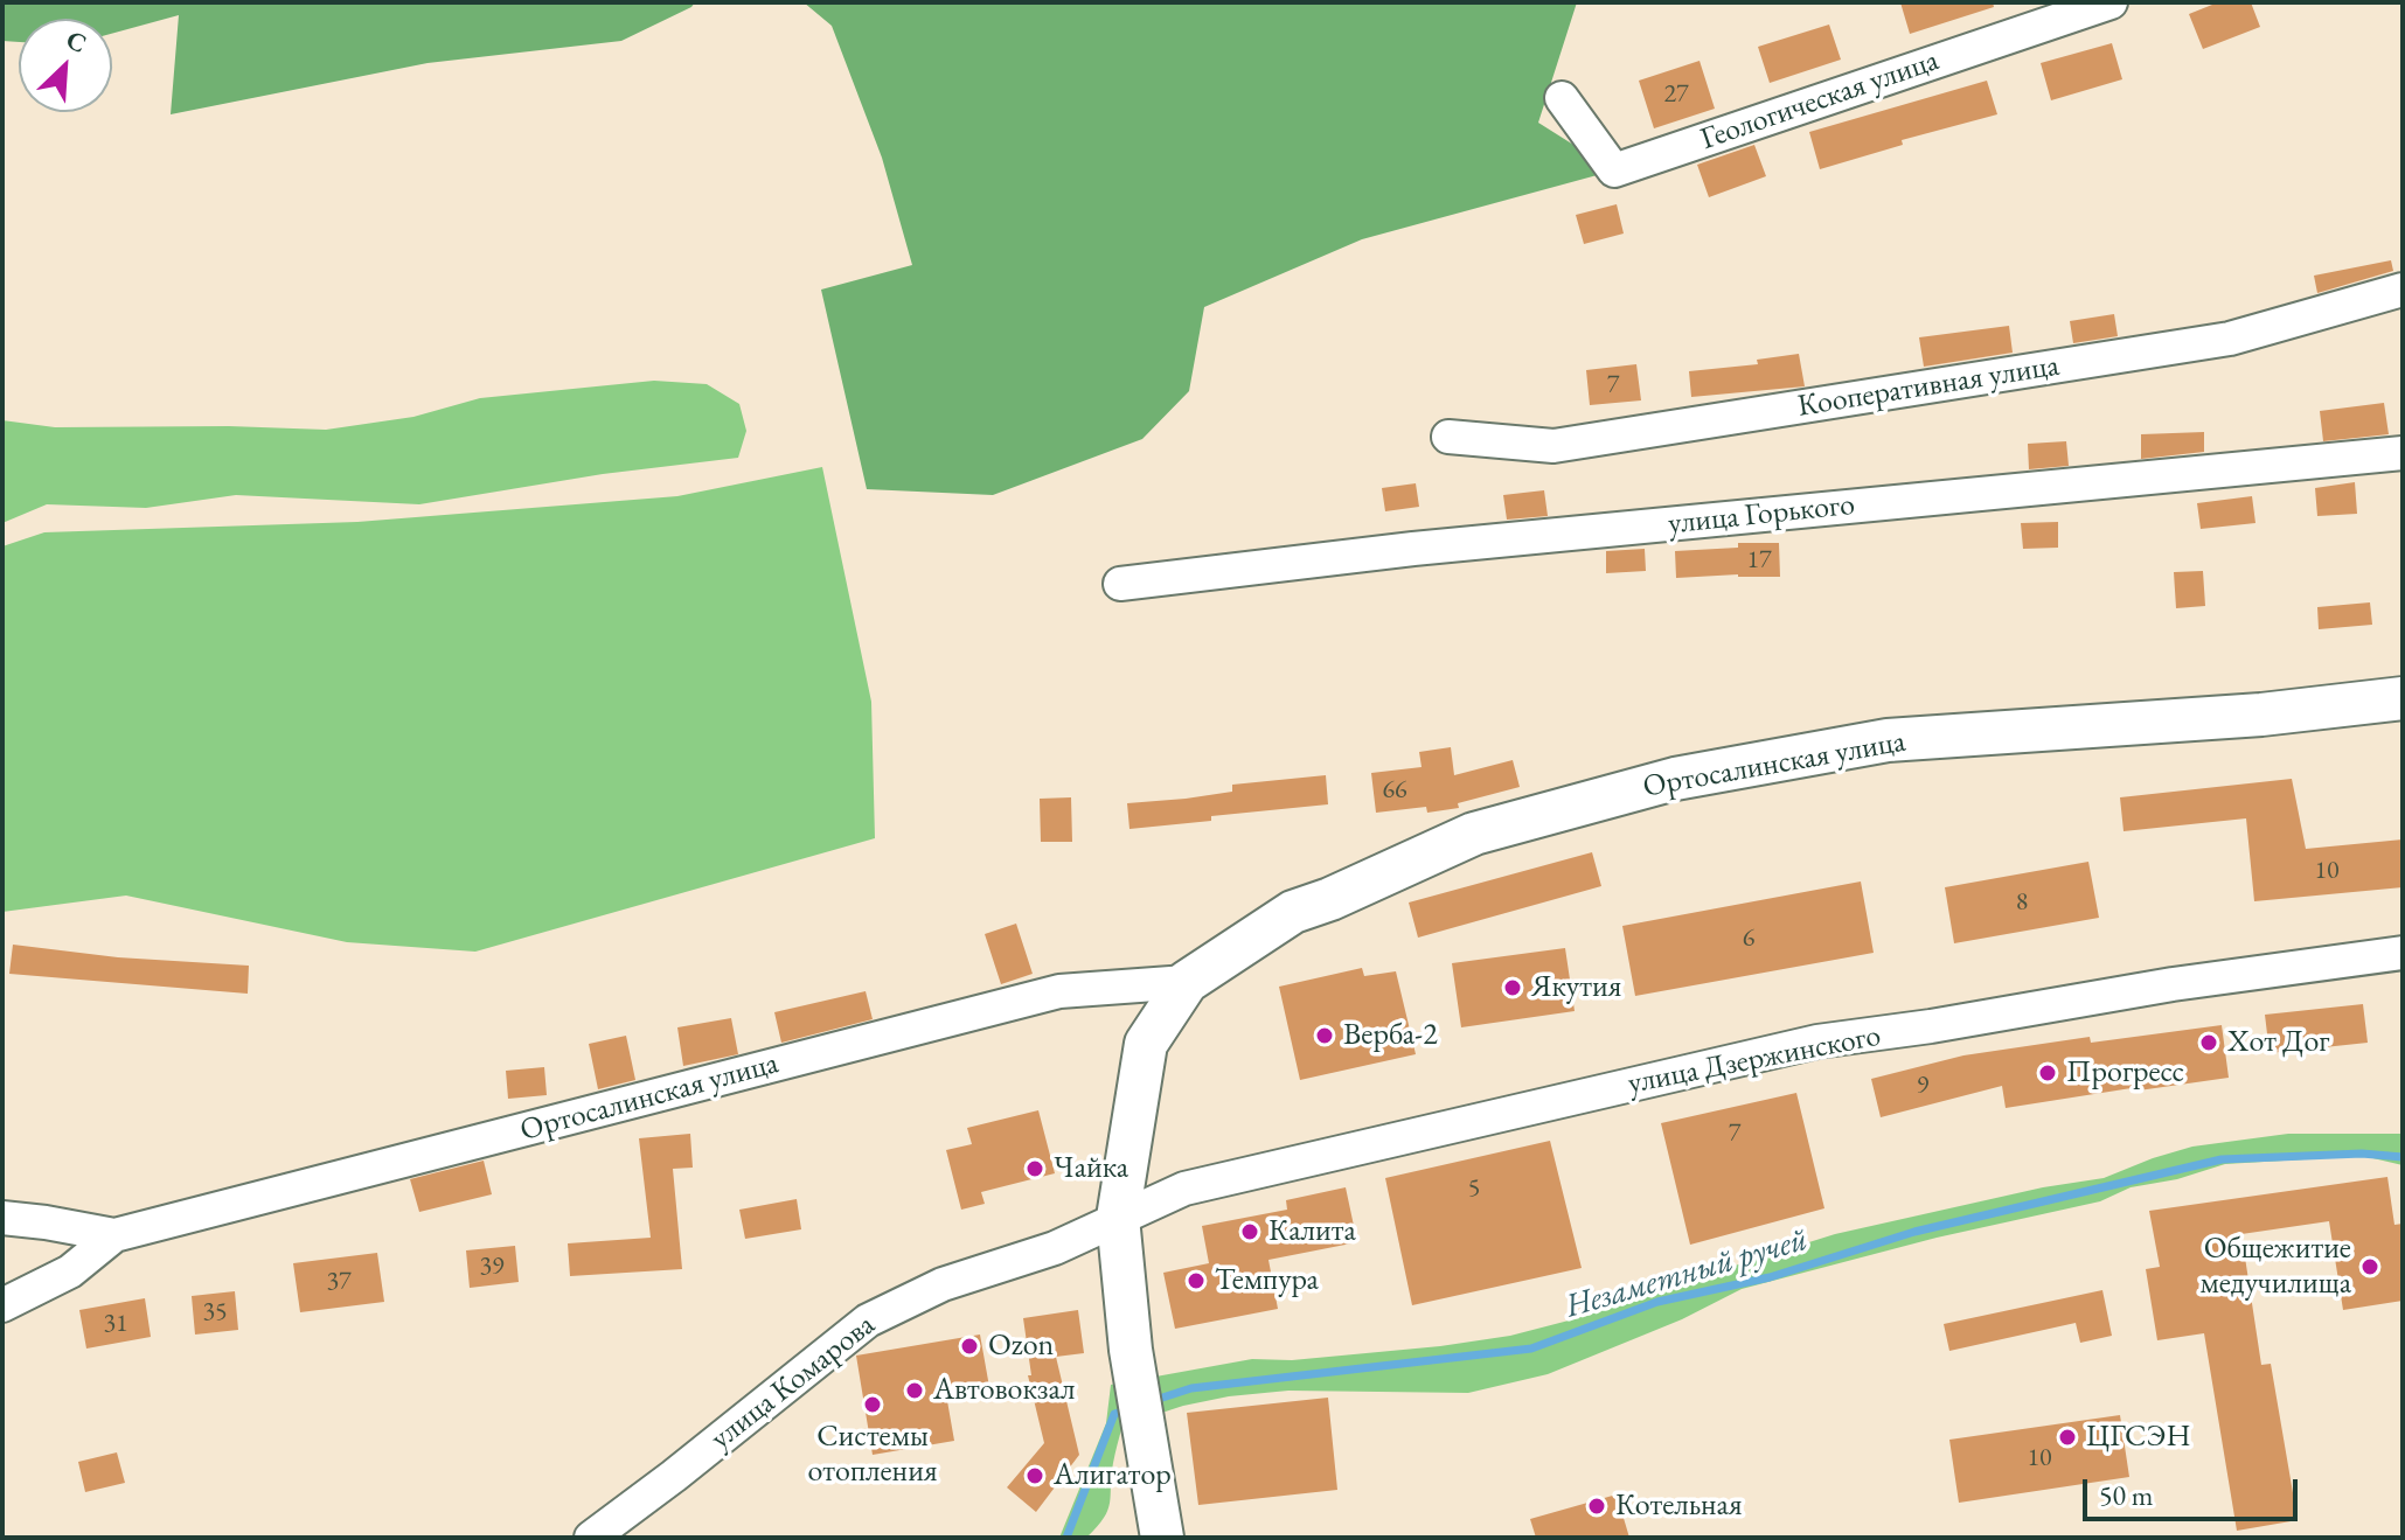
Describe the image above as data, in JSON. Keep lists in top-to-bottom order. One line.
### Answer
{"streets":{"main road":["Ортосалинская улица"],"street":["Геологическая улица","Кооперативная улица","улица Горького","улица Дзержинского","улица Комарова"]},"crossings":[["Ортосалинская улица","улица Дзержинского"],["Ортосалинская улица","улица Комарова"],["улица Дзержинского","улица Комарова"]],"water":["Незаметный ручей"],"places":["Якутия","Верба-2","Хот Дог","Прогресс","Чайка","Калита","Общежитие медучилища","Темпура","Ozon","Автовокзал","Системы отопления","ЦГСЭН","Алигатор","Котельная"],"house_numbers":["27","7","17","66","10","8","6","9","7","5","39","37","35","31","10"],"scale_bar":"50 m","north":"top right"}
